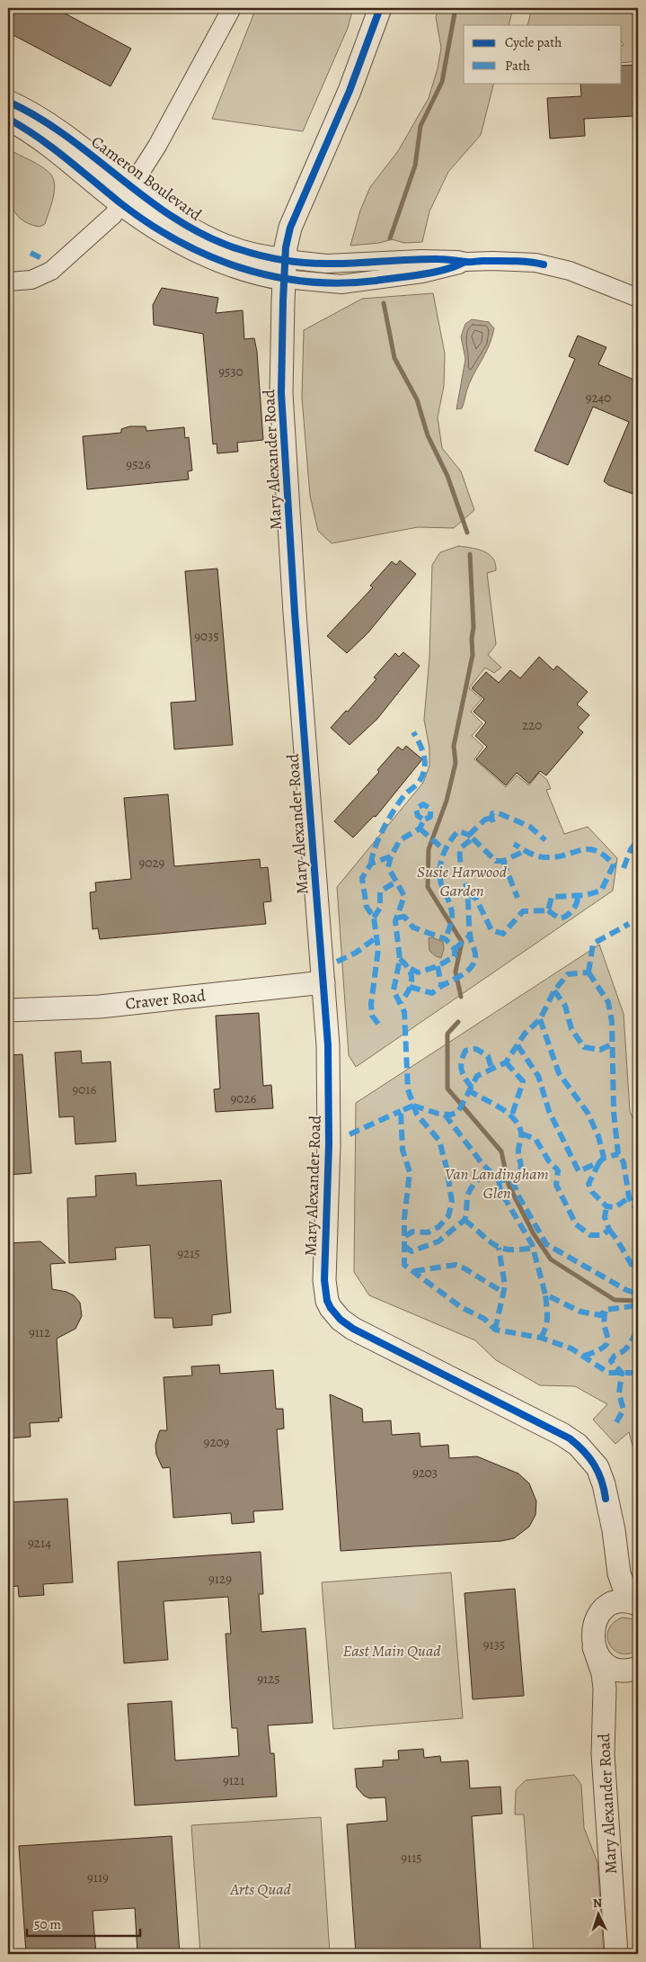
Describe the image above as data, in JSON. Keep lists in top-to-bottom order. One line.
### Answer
{"streets":{"street":["Cameron Boulevard","Mary Alexander Road","Craver Road"]},"crossings":[["Cameron Boulevard","Mary Alexander Road"],["Mary Alexander Road","Craver Road"]],"parks":["Susie Harwood Garden","Van Landingham Glen","East Main Quad","Arts Quad"],"house_numbers":["9530","9240","9526","9035","220","9029","9016","9026","9215","9112","9209","9203","9214","9129","9135","9125","9121","9115","9119"],"legend":["Cycle path","Path"],"scale_bar":"50 m","north":"top"}
